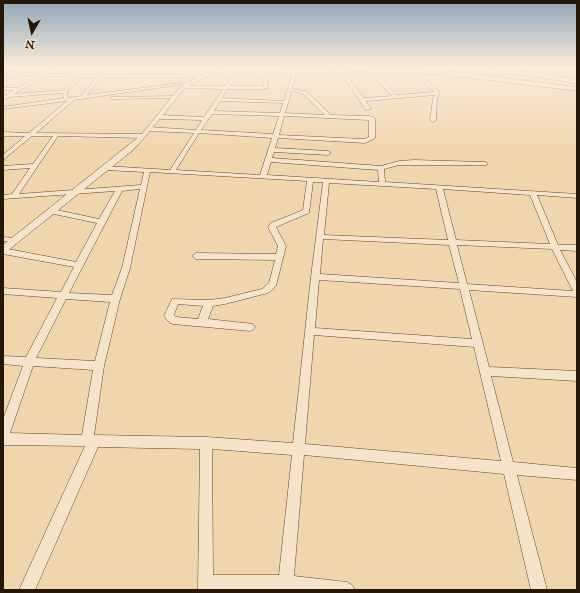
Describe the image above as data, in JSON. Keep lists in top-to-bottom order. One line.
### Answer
{"north":"bottom"}
